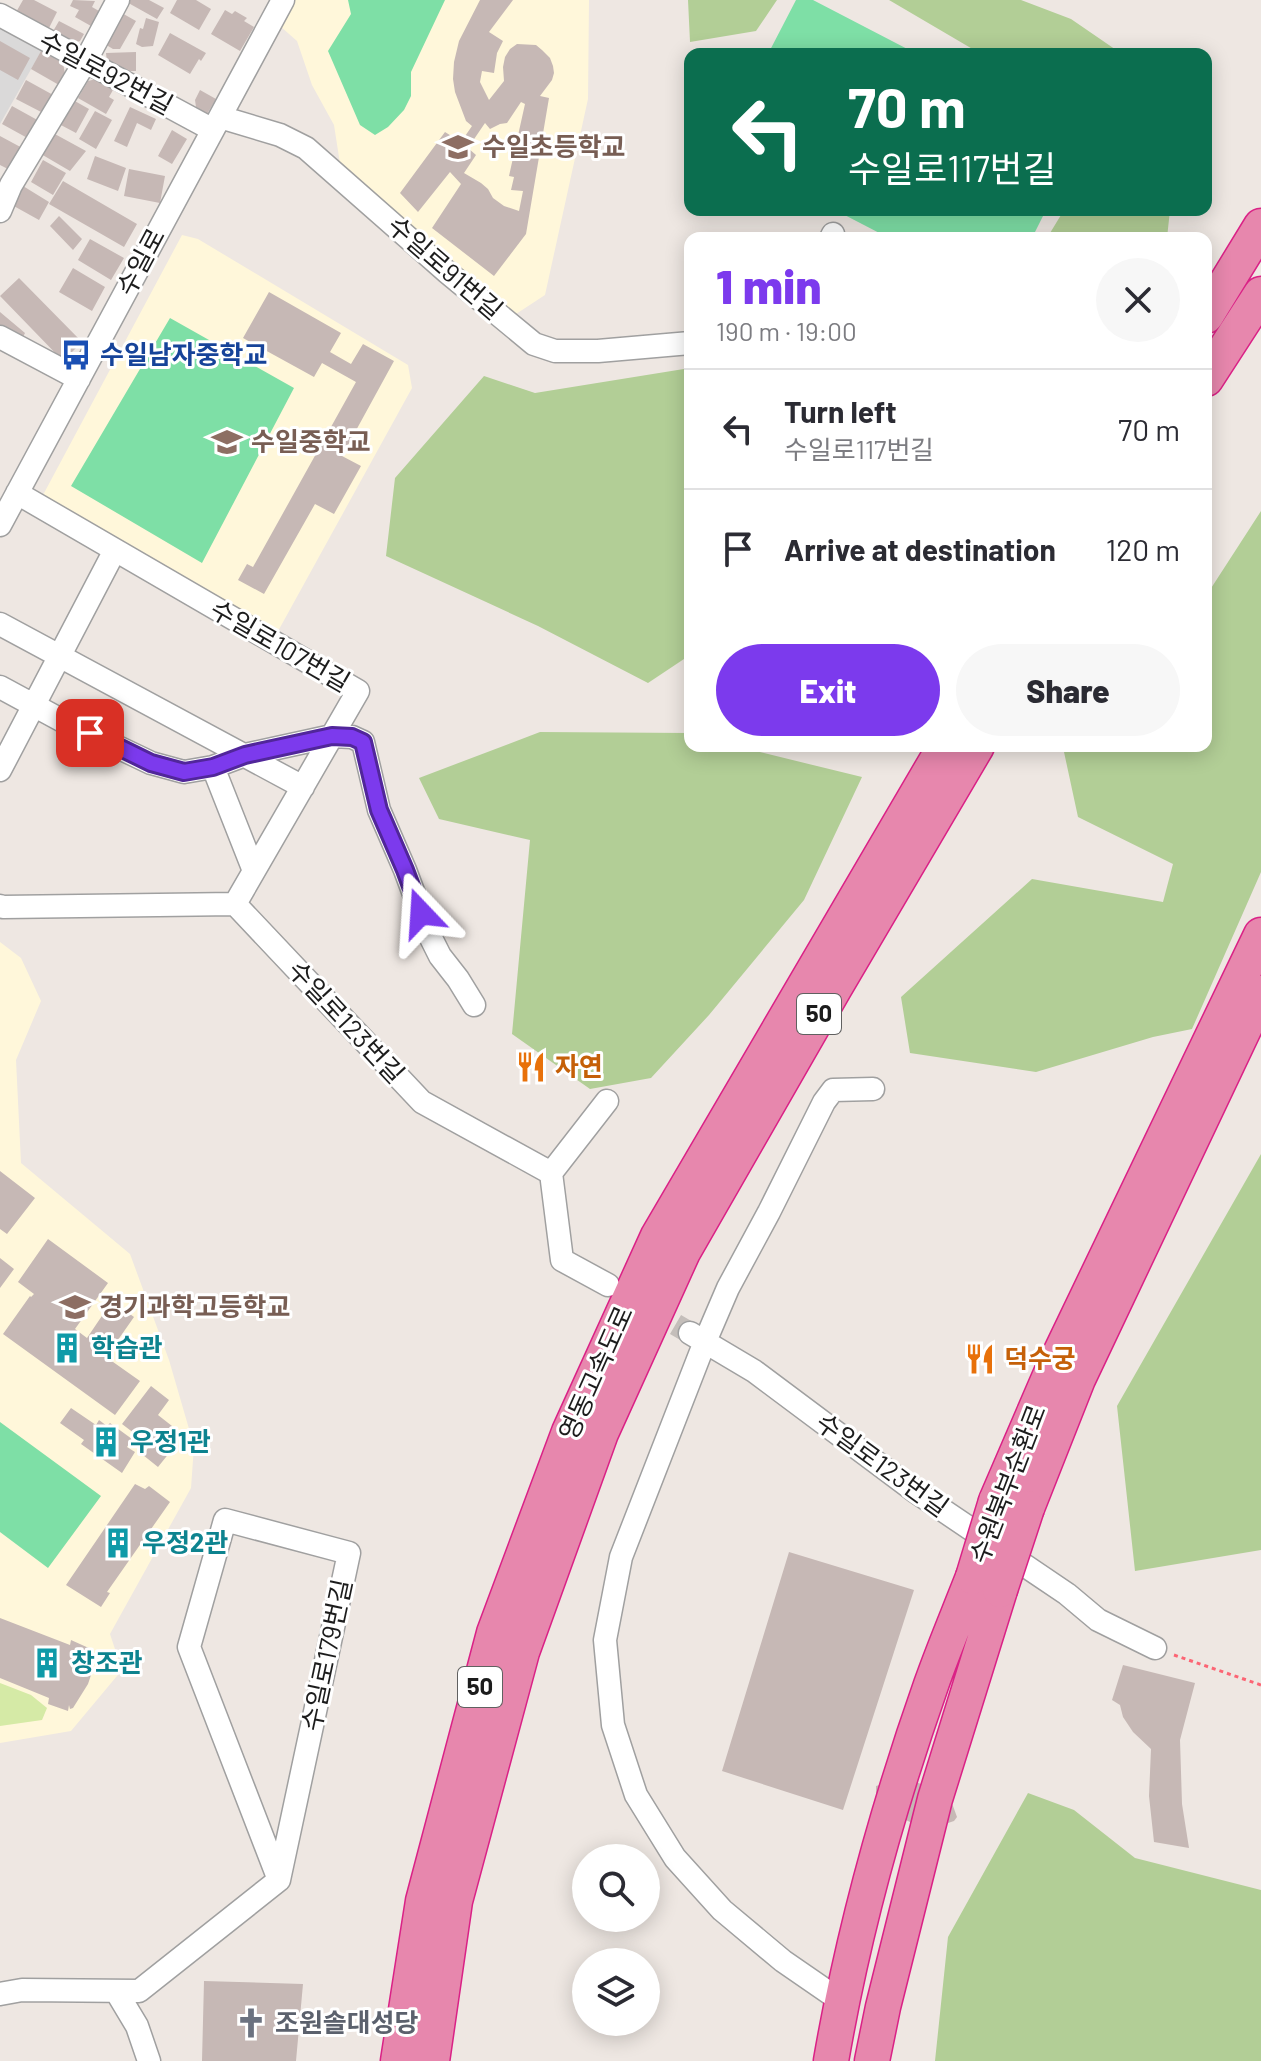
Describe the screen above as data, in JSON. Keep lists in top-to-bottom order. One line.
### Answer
{"streets":{"highway":["50","영동고속도로","수원북부순환로"],"street":["수일로92번길","수일로","수일로91번길","수일로107번길","수일로123번길","수일로179번길"]},"crossings":[["수일로92번길","수일로"],["수일로92번길","수일로91번길"],["수일로","수일로91번길"],["수일로","수일로107번길"],["수일로107번길","수일로123번길"]],"places":{"school or university":["수일초등학교","수일중학교","경기과학고등학교"],"bus stop":["수일남자중학교"],"restaurant":["자연","덕수궁"],"building":["학습관","우정1관","우정2관","창조관"],"church":["조원솔대성당"]},"page":{"turn":["70 m","수일로117번길"],"heading":["1 min","190 m · 19:00"],"list":[{"name":"Turn left","note":"수일로117번길","value":"70 m"},{"name":"Arrive at destination","value":"120 m"}],"buttons":["Exit","Share"]}}
